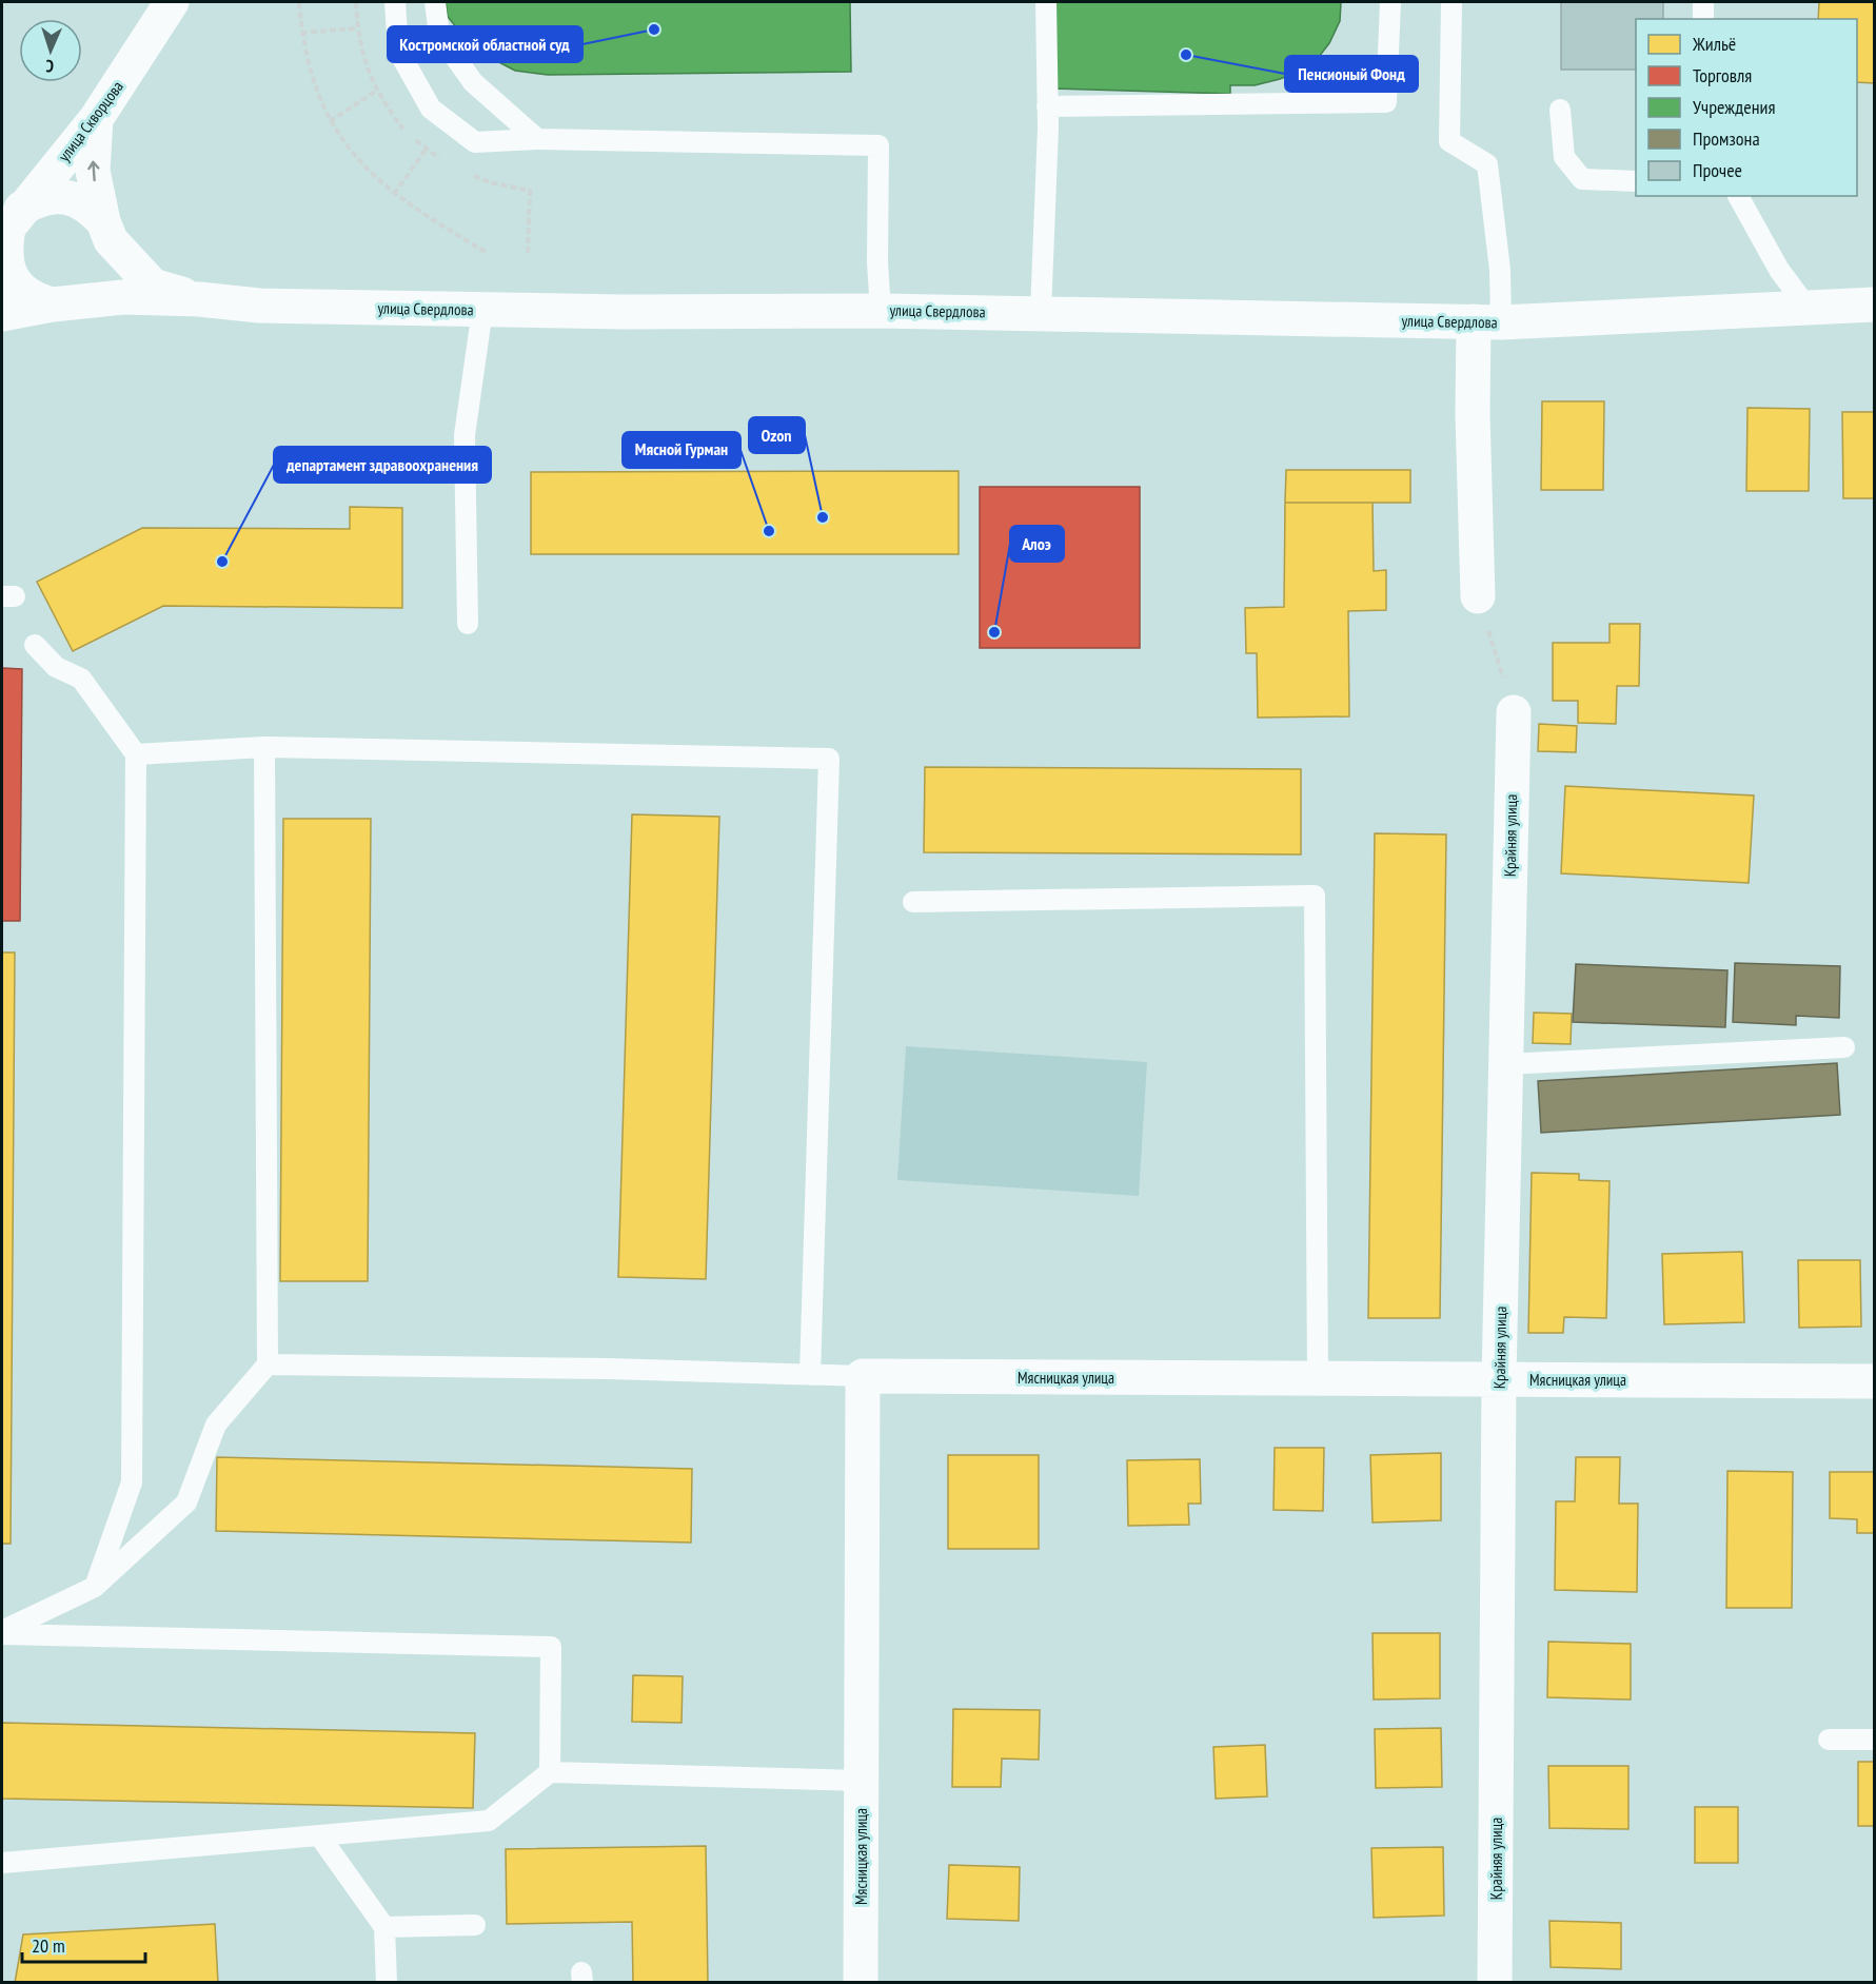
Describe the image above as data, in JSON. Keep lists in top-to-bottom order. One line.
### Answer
{"streets":{"street":["улица Скворцова","улица Свердлова","Крайняя улица","Мясницкая улица"]},"crossings":[["улица Скворцова","улица Свердлова"],["Крайняя улица","Мясницкая улица"]],"places":["Костромской областной суд","Пенсионый Фонд","Ozon","Мясной Гурман","департамент здравоохранения","Алоэ"],"legend":["Жильё","Торговля","Учреждения","Промзона","Прочее"],"scale_bar":"20 m","north":"bottom"}
